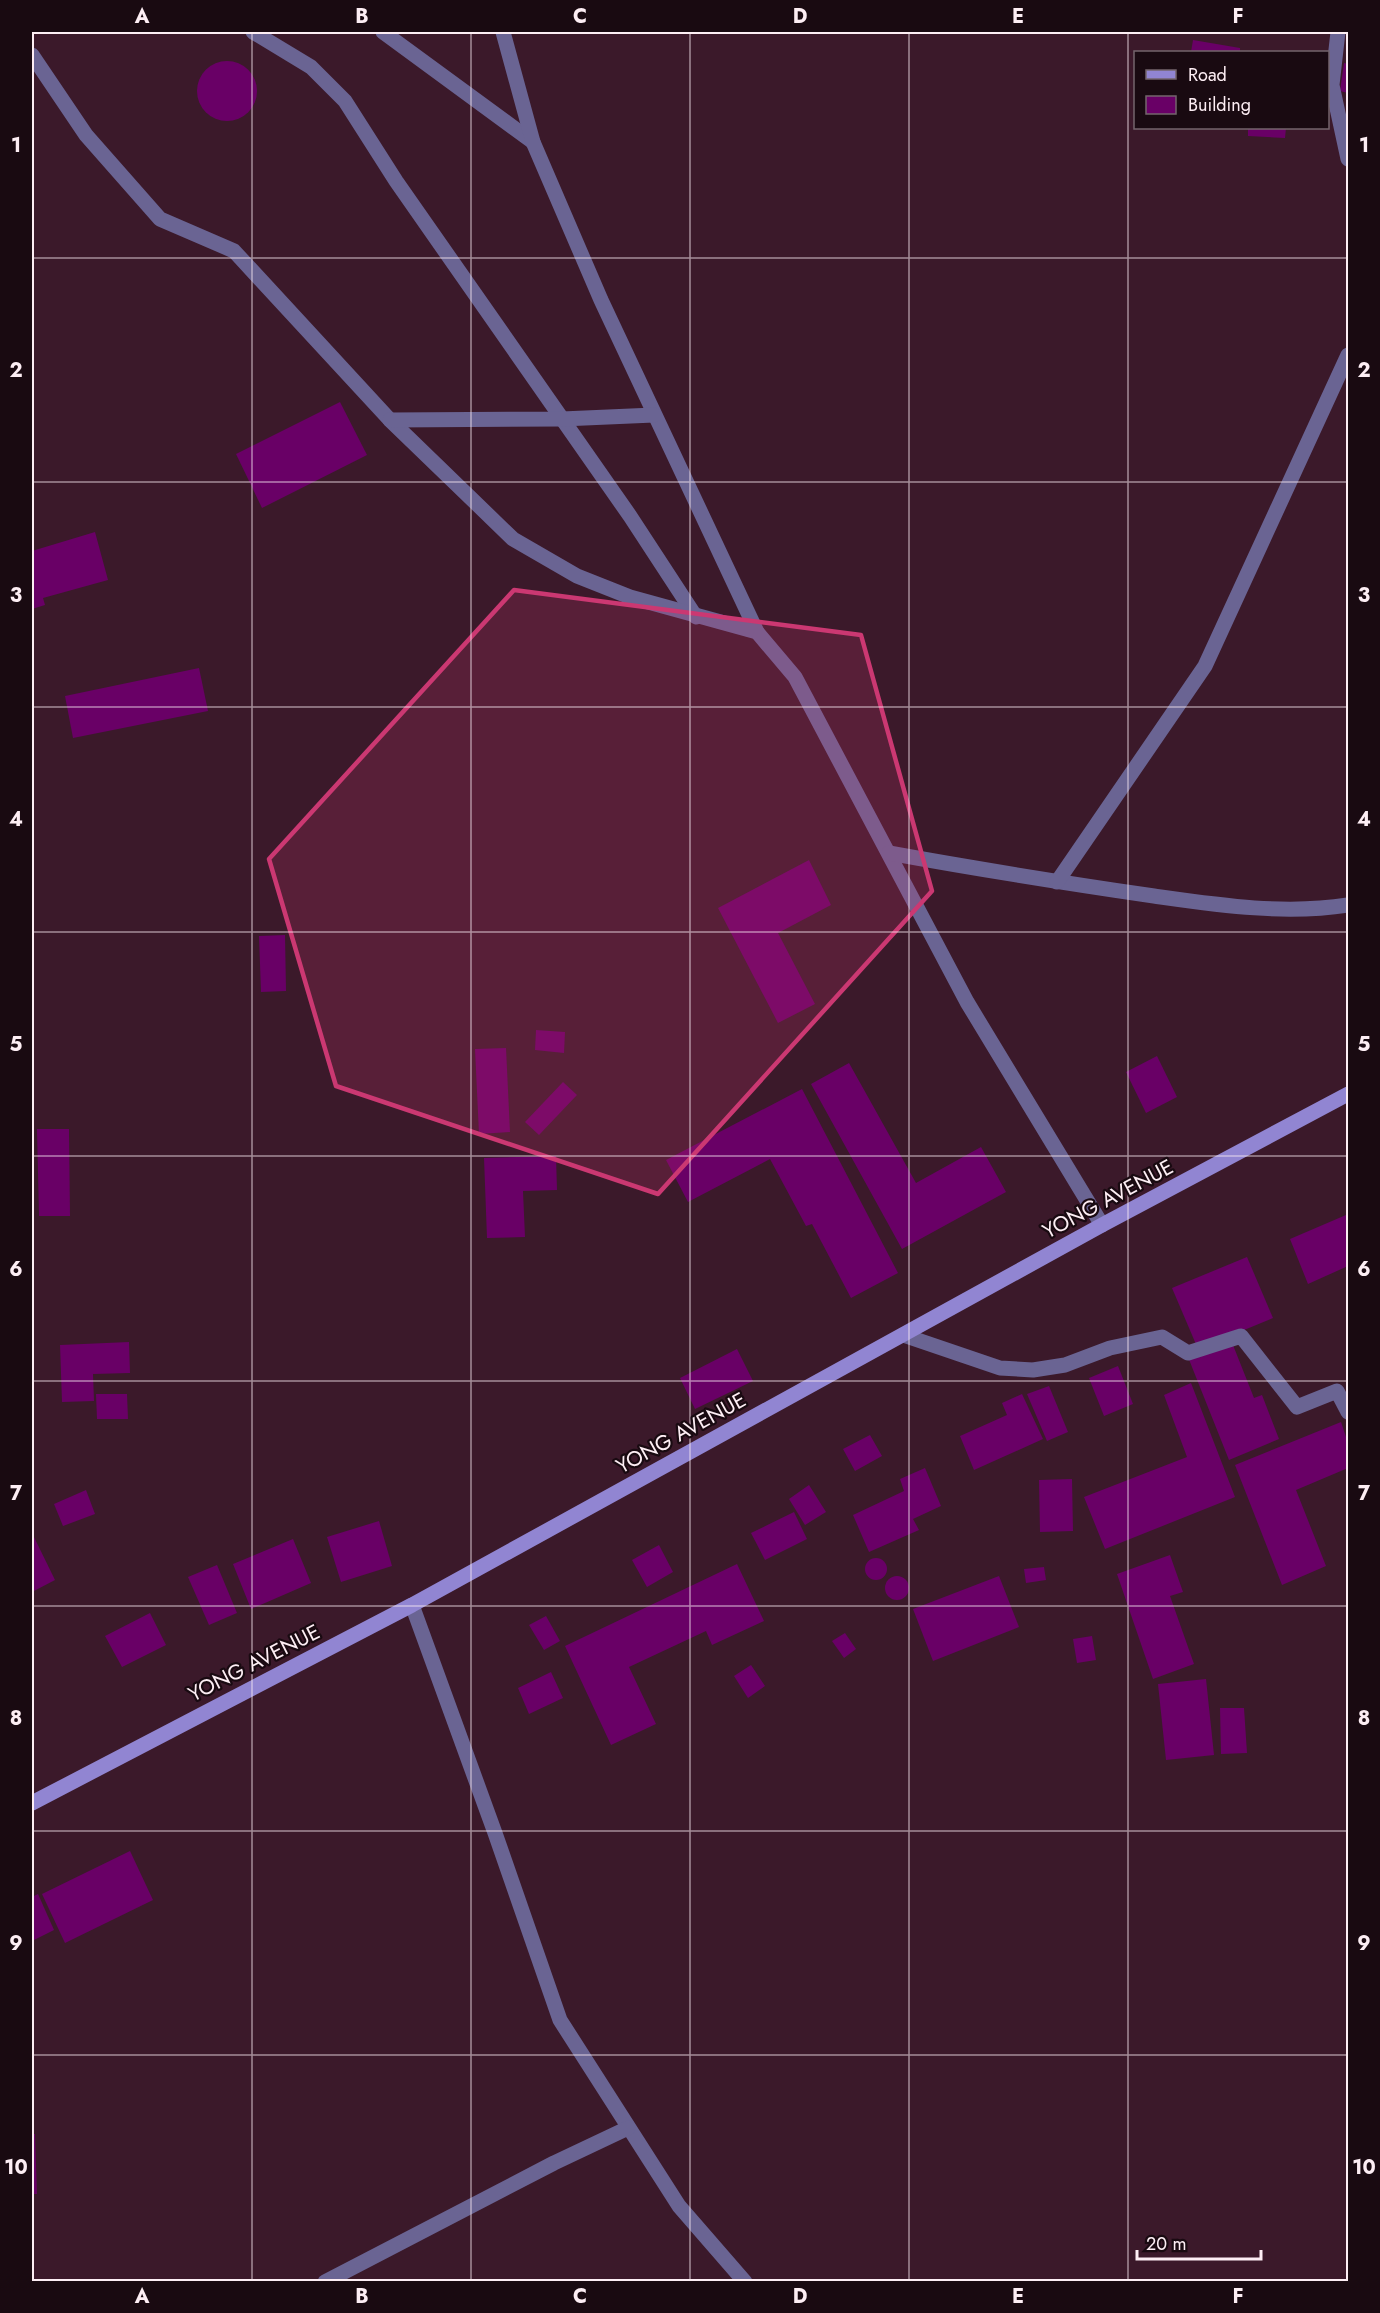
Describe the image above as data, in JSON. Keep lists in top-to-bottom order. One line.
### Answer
{"streets":{"street":["YONG AVENUE"]},"legend":["Road","Building"],"scale_bar":"20 m","grid":{"columns":["A","B","C","D","E","F"],"rows":["1","2","3","4","5","6","7","8","9","10"]}}
